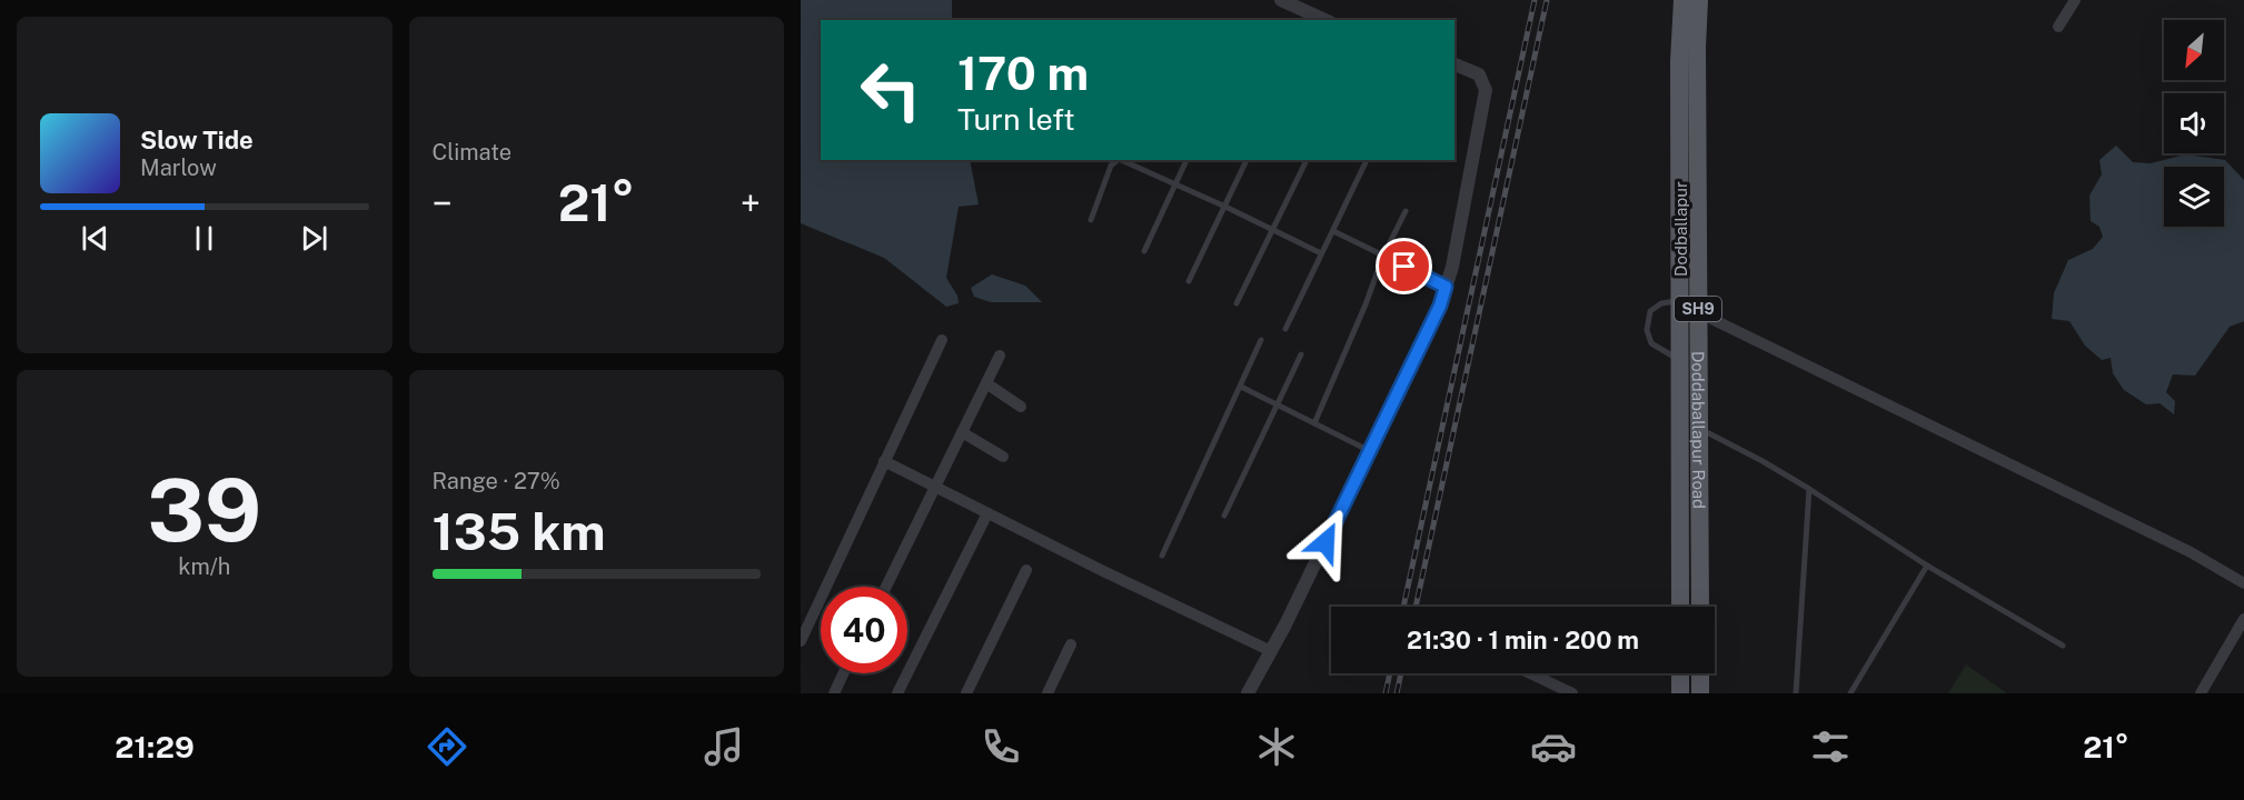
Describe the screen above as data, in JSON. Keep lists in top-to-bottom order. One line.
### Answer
{"streets":{"main road":["Dodballapur","SH9","Doddaballapur Road"]},"north":"bottom left","page":{"tile":["Climate",["39","km/h"],["Range · 27%","135 km"]],"turn":["170 m","Turn left"],"song":["Slow Tide","Marlow"],"heat":["−","21°","+"],"limit":"40","trip":"21:30 · 1 min · 200 m","tabs":["21:29","21°"]}}
